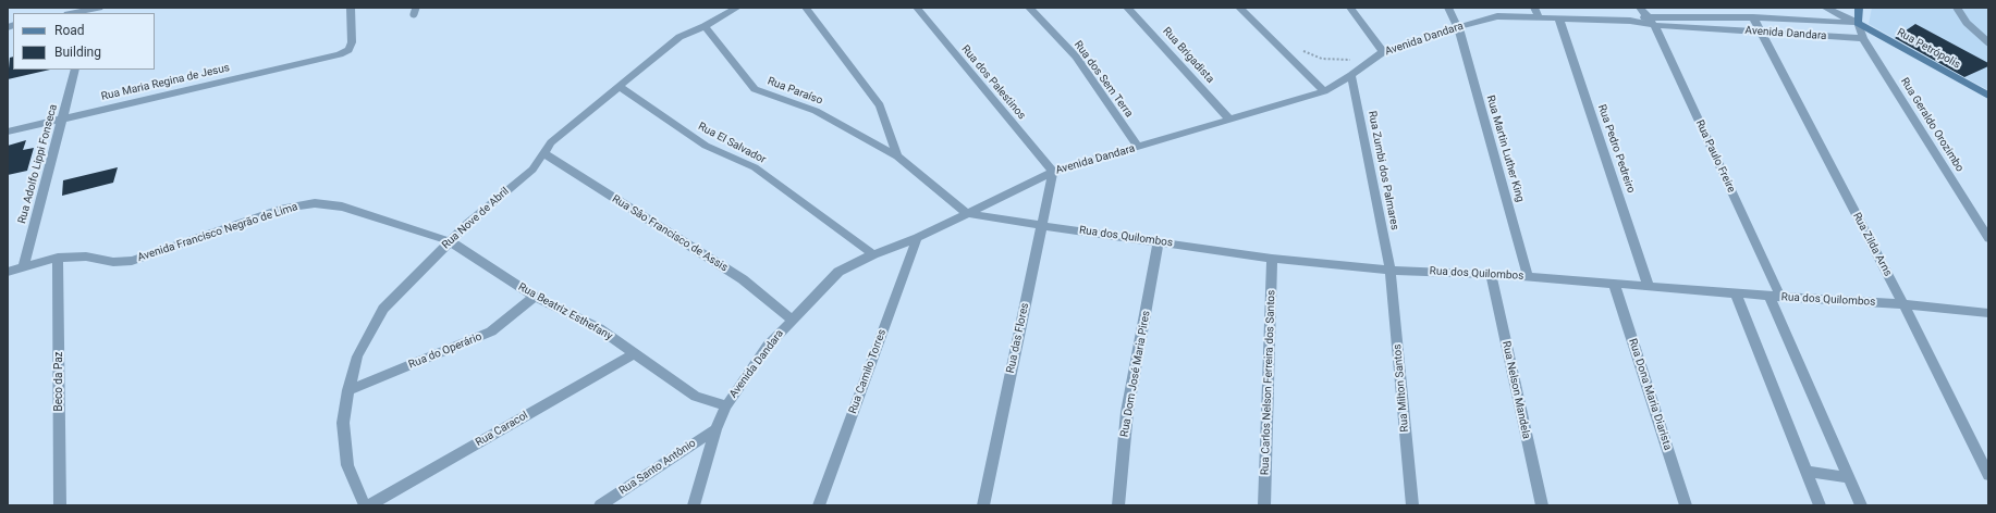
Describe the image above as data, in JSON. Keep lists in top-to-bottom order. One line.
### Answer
{"streets":{"street":["Avenida Dandara","Rua Petrópolis","Rua Brigadista","Rua dos Sem Terra","Rua Maria Regina de Jesus","Rua dos Palestinos","Rua Paraíso","Rua Geraldo Orozimbo","Rua El Salvador","Rua Martin Luther King","Rua Pedro Pedreiro","Rua Paulo Freire","Rua Adolfo Lippi Fonseca","Rua Zumbi dos Palmares","Rua Nove de Abril","Avenida Francisco Negrão de Lima","Rua Sâo Francisco de Assis","Rua dos Quilombos","Rua Zilda Arns","Rua Beatriz Esthefany","Rua das Flores","Rua do Operário","Rua Camilo Torres","Rua Dom José Maria Pires","Beco da Paz","Rua Carlos Nelson Ferreira dos Santos","Rua Milton Santos","Rua Nelson Mandela","Rua Dona Maria Diarista","Rua Caracol","Rua Santo Antônio"]},"crossings":[["Avenida Dandara","Rua Petrópolis"],["Avenida Dandara","Rua Brigadista"],["Avenida Dandara","Rua dos Sem Terra"],["Avenida Dandara","Rua dos Palestinos"],["Avenida Dandara","Rua Paraíso"],["Avenida Dandara","Rua Geraldo Orozimbo"],["Avenida Dandara","Rua El Salvador"],["Avenida Dandara","Rua Martin Luther King"],["Avenida Dandara","Rua Pedro Pedreiro"],["Avenida Dandara","Rua Paulo Freire"],["Avenida Dandara","Rua Zumbi dos Palmares"],["Avenida Dandara","Rua Sâo Francisco de Assis"],["Avenida Dandara","Rua dos Quilombos"],["Avenida Dandara","Rua Zilda Arns"],["Avenida Dandara","Rua Beatriz Esthefany"],["Avenida Dandara","Rua das Flores"],["Avenida Dandara","Rua Camilo Torres"],["Avenida Dandara","Rua Santo Antônio"],["Rua Petrópolis","Rua Geraldo Orozimbo"],["Rua Maria Regina de Jesus","Rua Adolfo Lippi Fonseca"],["Rua dos Palestinos","Rua das Flores"],["Rua Paraíso","Rua Nove de Abril"],["Rua Paraíso","Rua dos Quilombos"],["Rua El Salvador","Rua Nove de Abril"],["Rua Martin Luther King","Rua dos Quilombos"],["Rua Pedro Pedreiro","Rua dos Quilombos"],["Rua Paulo Freire","Rua dos Quilombos"],["Rua Adolfo Lippi Fonseca","Avenida Francisco Negrão de Lima"],["Rua Zumbi dos Palmares","Rua dos Quilombos"],["Rua Zumbi dos Palmares","Rua Milton Santos"],["Rua Nove de Abril","Avenida Francisco Negrão de Lima"],["Rua Nove de Abril","Rua Sâo Francisco de Assis"],["Rua Nove de Abril","Rua Beatriz Esthefany"],["Rua Nove de Abril","Rua do Operário"],["Avenida Francisco Negrão de Lima","Rua Beatriz Esthefany"],["Avenida Francisco Negrão de Lima","Beco da Paz"],["Rua dos Quilombos","Rua Zilda Arns"],["Rua dos Quilombos","Rua das Flores"],["Rua dos Quilombos","Rua Dom José Maria Pires"],["Rua dos Quilombos","Rua Carlos Nelson Ferreira dos Santos"],["Rua dos Quilombos","Rua Milton Santos"],["Rua dos Quilombos","Rua Nelson Mandela"],["Rua dos Quilombos","Rua Dona Maria Diarista"],["Rua Beatriz Esthefany","Rua do Operário"],["Rua Beatriz Esthefany","Rua Caracol"]],"legend":["Road","Building"]}
